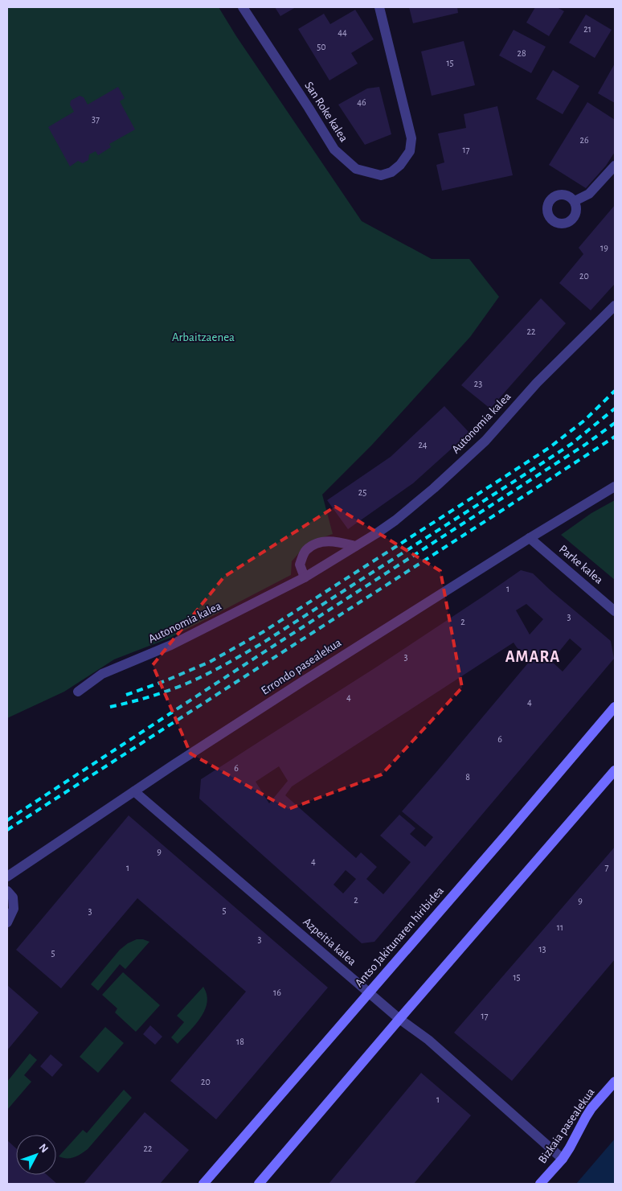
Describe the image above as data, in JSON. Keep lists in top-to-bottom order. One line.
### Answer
{"streets":{"main road":["Antso Jakitunaren hiribidea","Bizkaia pasealekua"],"street":["San Roke kalea","Autonomia kalea","Parke kalea","Errondo pasealekua","Azpeitia kalea"]},"crossings":[["Parke kalea","Errondo pasealekua"],["Errondo pasealekua","Azpeitia kalea"],["Antso Jakitunaren hiribidea","Azpeitia kalea"],["Azpeitia kalea","Bizkaia pasealekua"]],"districts":["AMARA"],"parks":["Arbaitzaenea"],"house_numbers":["21","44","50","28","15","46","37","26","17","19","20","22","23","24","25","1","3","2","3","4","4","6","6","8","9","4","7","1","2","9","5","3","11","3","13","5","15","16","17","18","20","1","22"],"north":"top right"}
